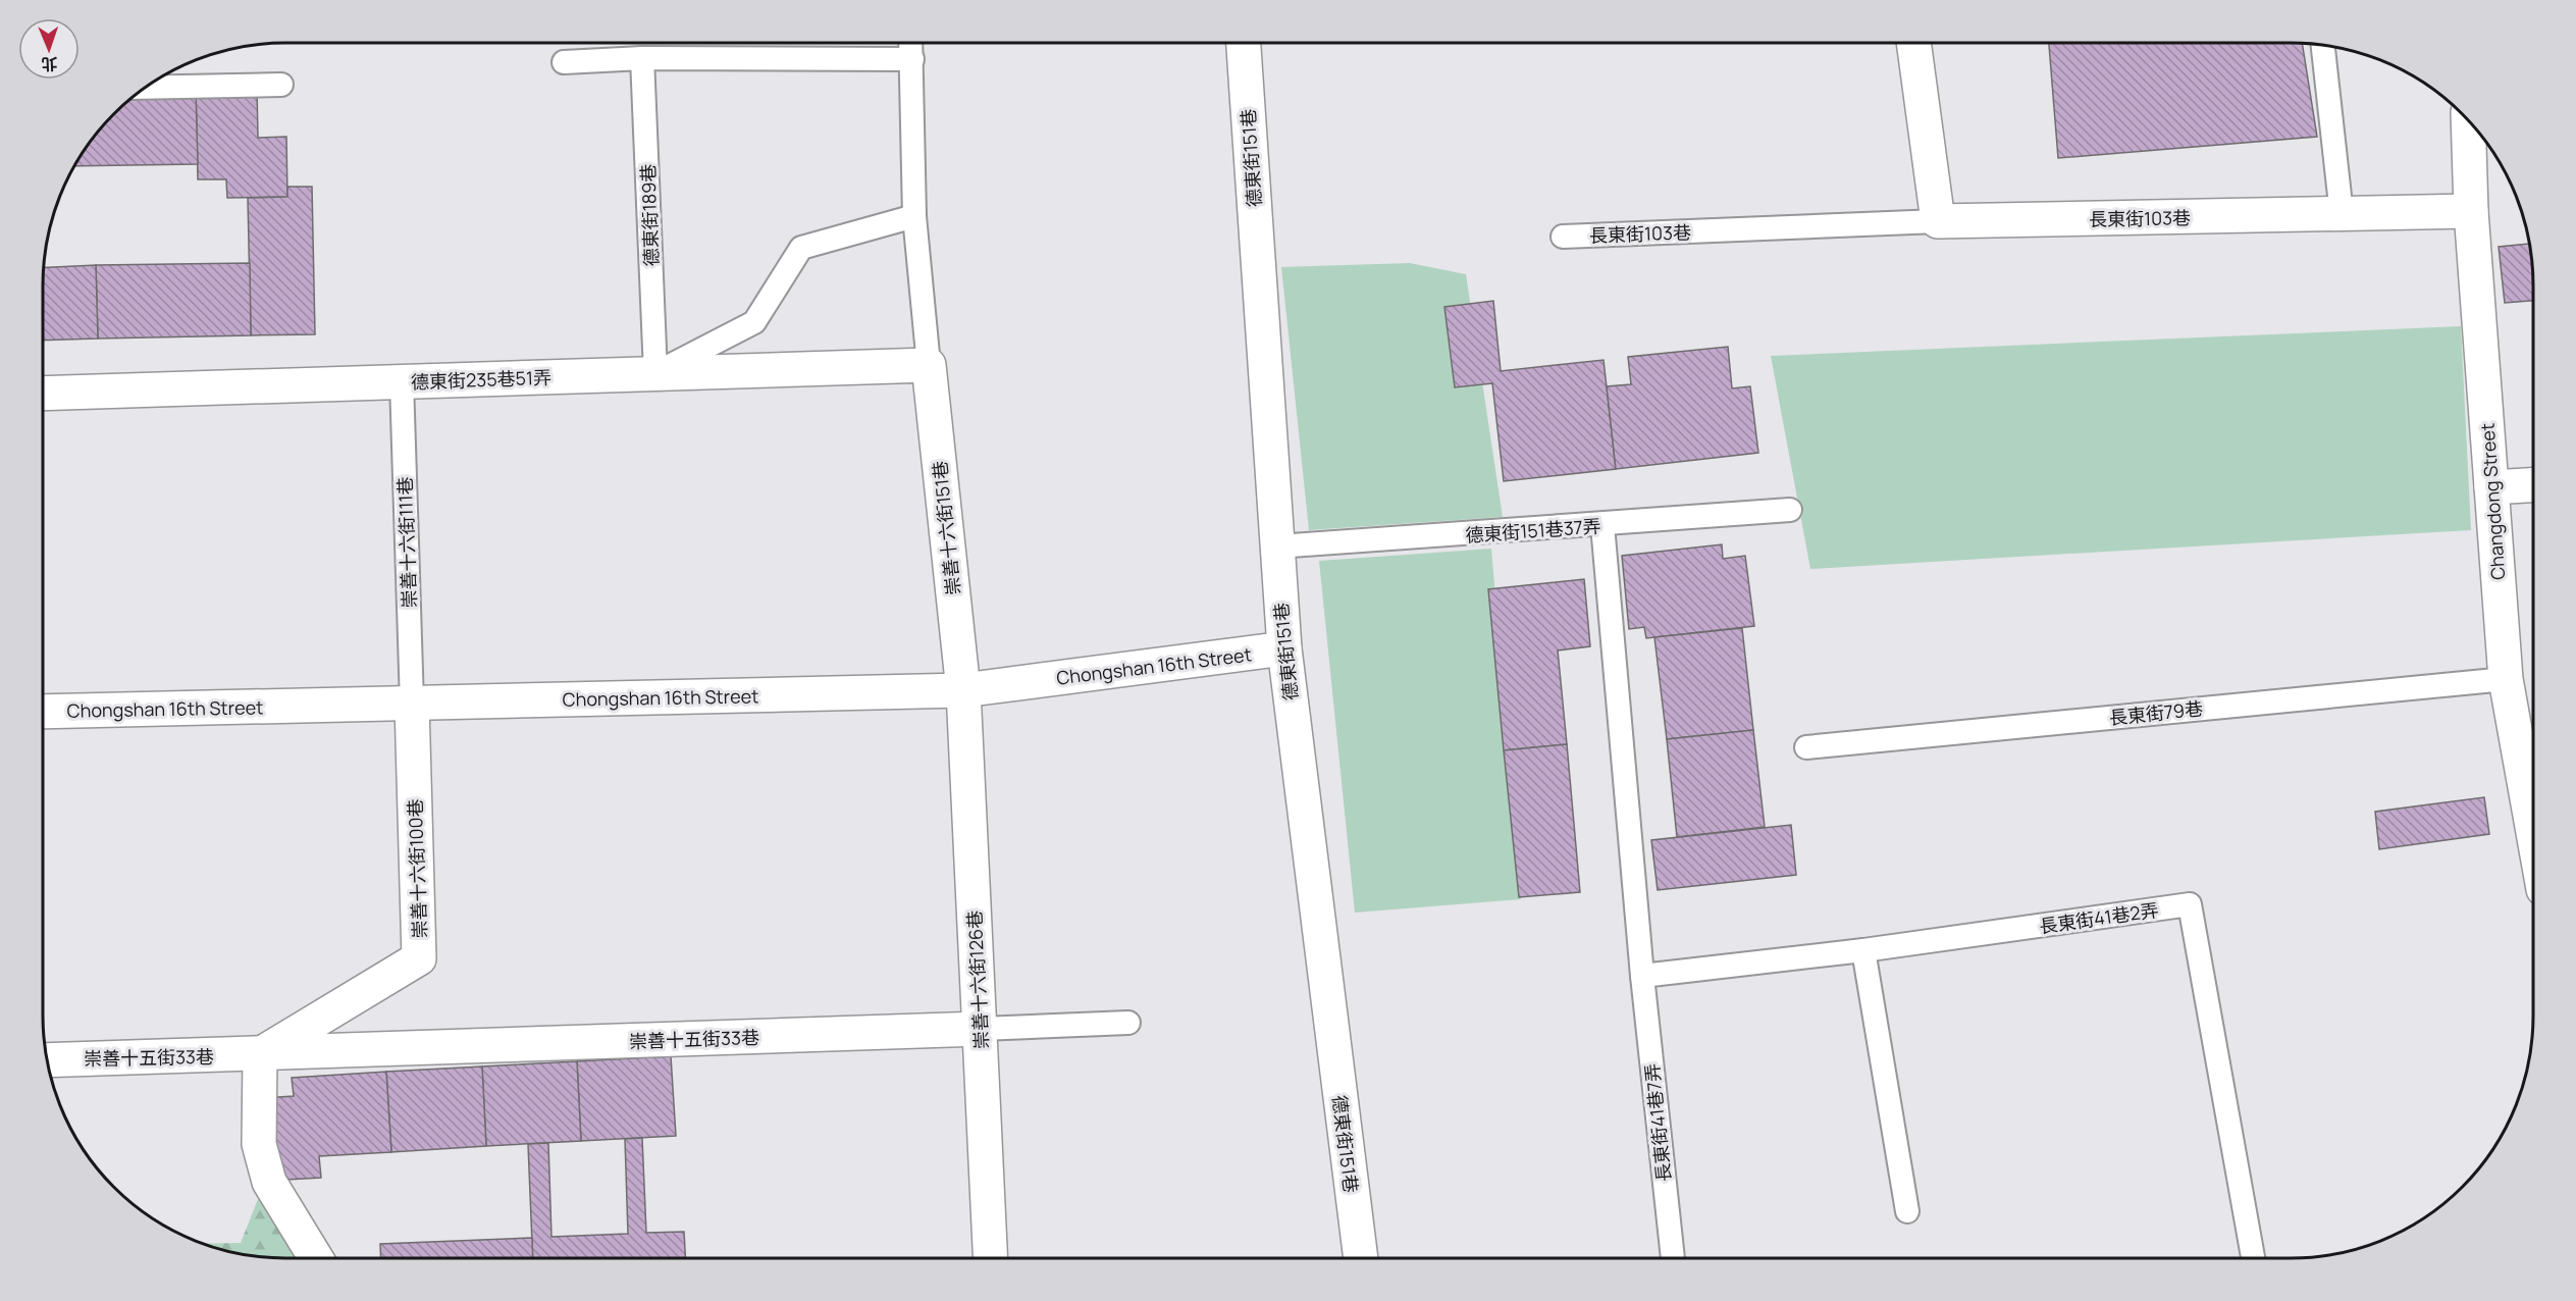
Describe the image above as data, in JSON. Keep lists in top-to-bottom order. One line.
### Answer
{"streets":{"street":["德東街151巷","長東街103巷","德東街235巷51弄","Changdong Street","崇善十六街151巷","Chongshan 16th Street","崇善十六街100巷","崇善十六街126巷","崇善十五街33巷"],"lane":["德東街189巷","德東街151巷37弄","崇善十六街111巷","長東街79巷","長東街41巷2弄","長東街41巷7弄"]},"crossings":[["德東街151巷","德東街151巷37弄"],["德東街151巷","Chongshan 16th Street"],["德東街189巷","德東街235巷51弄"],["長東街103巷","Changdong Street"],["德東街235巷51弄","崇善十六街151巷"],["德東街235巷51弄","崇善十六街111巷"],["Changdong Street","長東街79巷"],["崇善十六街151巷","Chongshan 16th Street"],["崇善十六街151巷","崇善十六街126巷"],["德東街151巷37弄","長東街41巷7弄"],["崇善十六街111巷","Chongshan 16th Street"],["崇善十六街111巷","崇善十六街100巷"],["Chongshan 16th Street","崇善十六街100巷"],["Chongshan 16th Street","崇善十六街126巷"],["崇善十六街100巷","崇善十五街33巷"],["長東街41巷2弄","長東街41巷7弄"],["崇善十六街126巷","崇善十五街33巷"]],"north":"bottom"}
